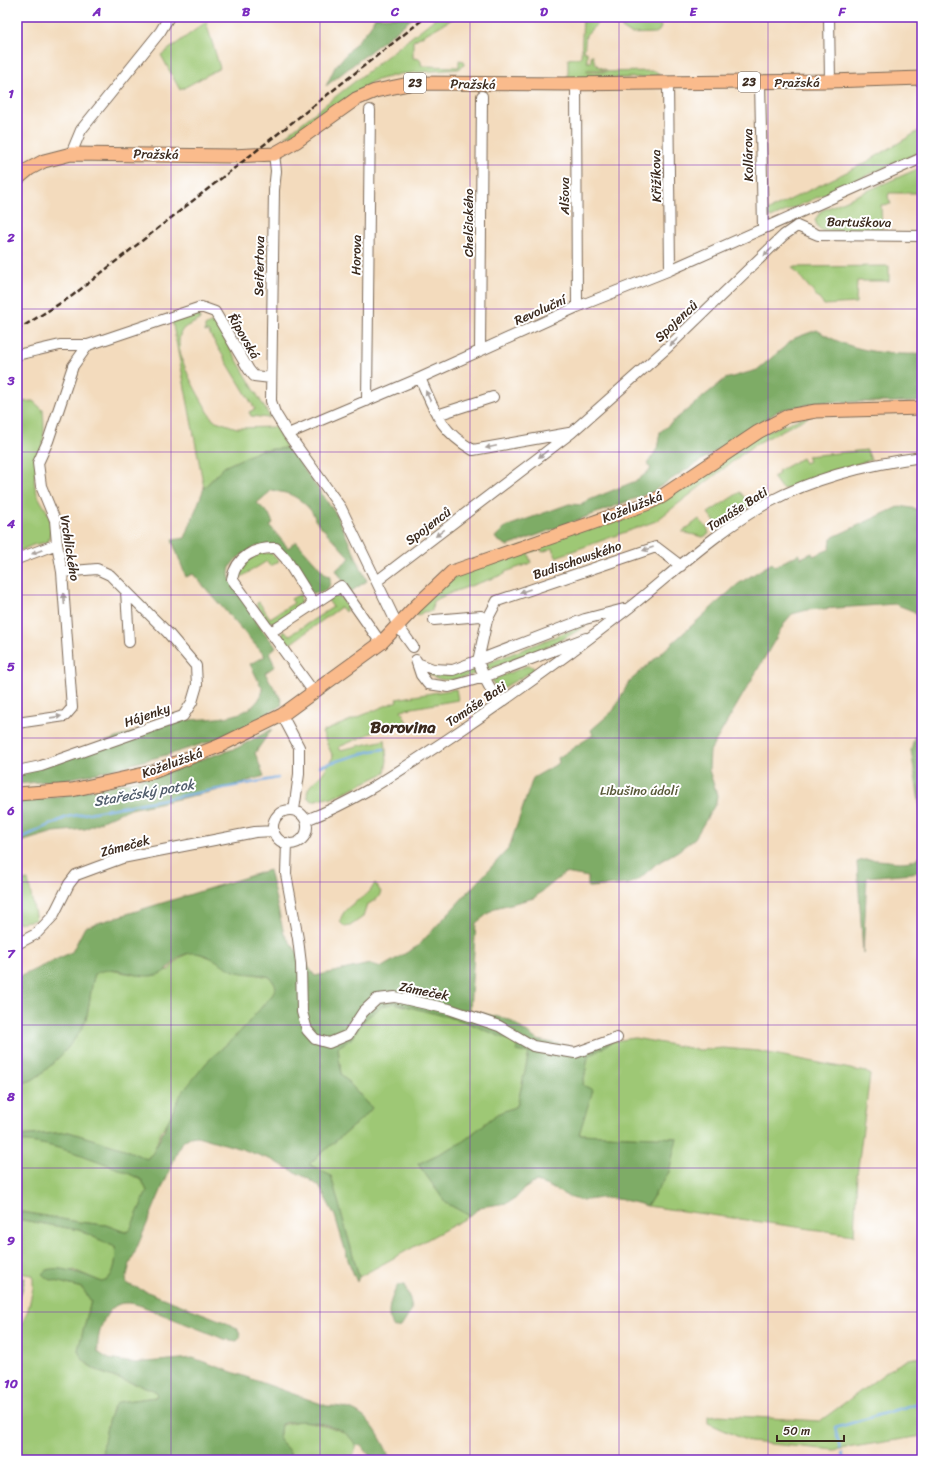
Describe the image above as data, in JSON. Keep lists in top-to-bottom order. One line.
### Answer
{"streets":{"main road":["23","Pražská","Koželužská"],"street":["Kollárova","Křižíkova","Alšova","Bartuškova","Chelčického","Horova","Seifertova","Revoluční","Spojenců","Řípovská","Tomáše Bati","Vrchlického","Budischowského","Hájenky","Zámeček"]},"crossings":[["Pražská","Kollárova"],["Pražská","Křižíkova"],["Pražská","Alšova"],["Pražská","Seifertova"],["Kollárova","Revoluční"],["Křižíkova","Revoluční"],["Alšova","Revoluční"],["Bartuškova","Spojenců"],["Chelčického","Revoluční"],["Horova","Revoluční"],["Seifertova","Řípovská"],["Řípovská","Vrchlického"],["Tomáše Bati","Budischowského"],["Tomáše Bati","Zámeček"],["Vrchlického","Hájenky"]],"one_way":["Spojenců","Vrchlického"],"districts":["Borovina"],"water":["Stařečský potok"],"parks":["Libušino údolí"],"scale_bar":"50 m","grid":{"columns":["A","B","C","D","E","F"],"rows":["1","2","3","4","5","6","7","8","9","10"]}}
